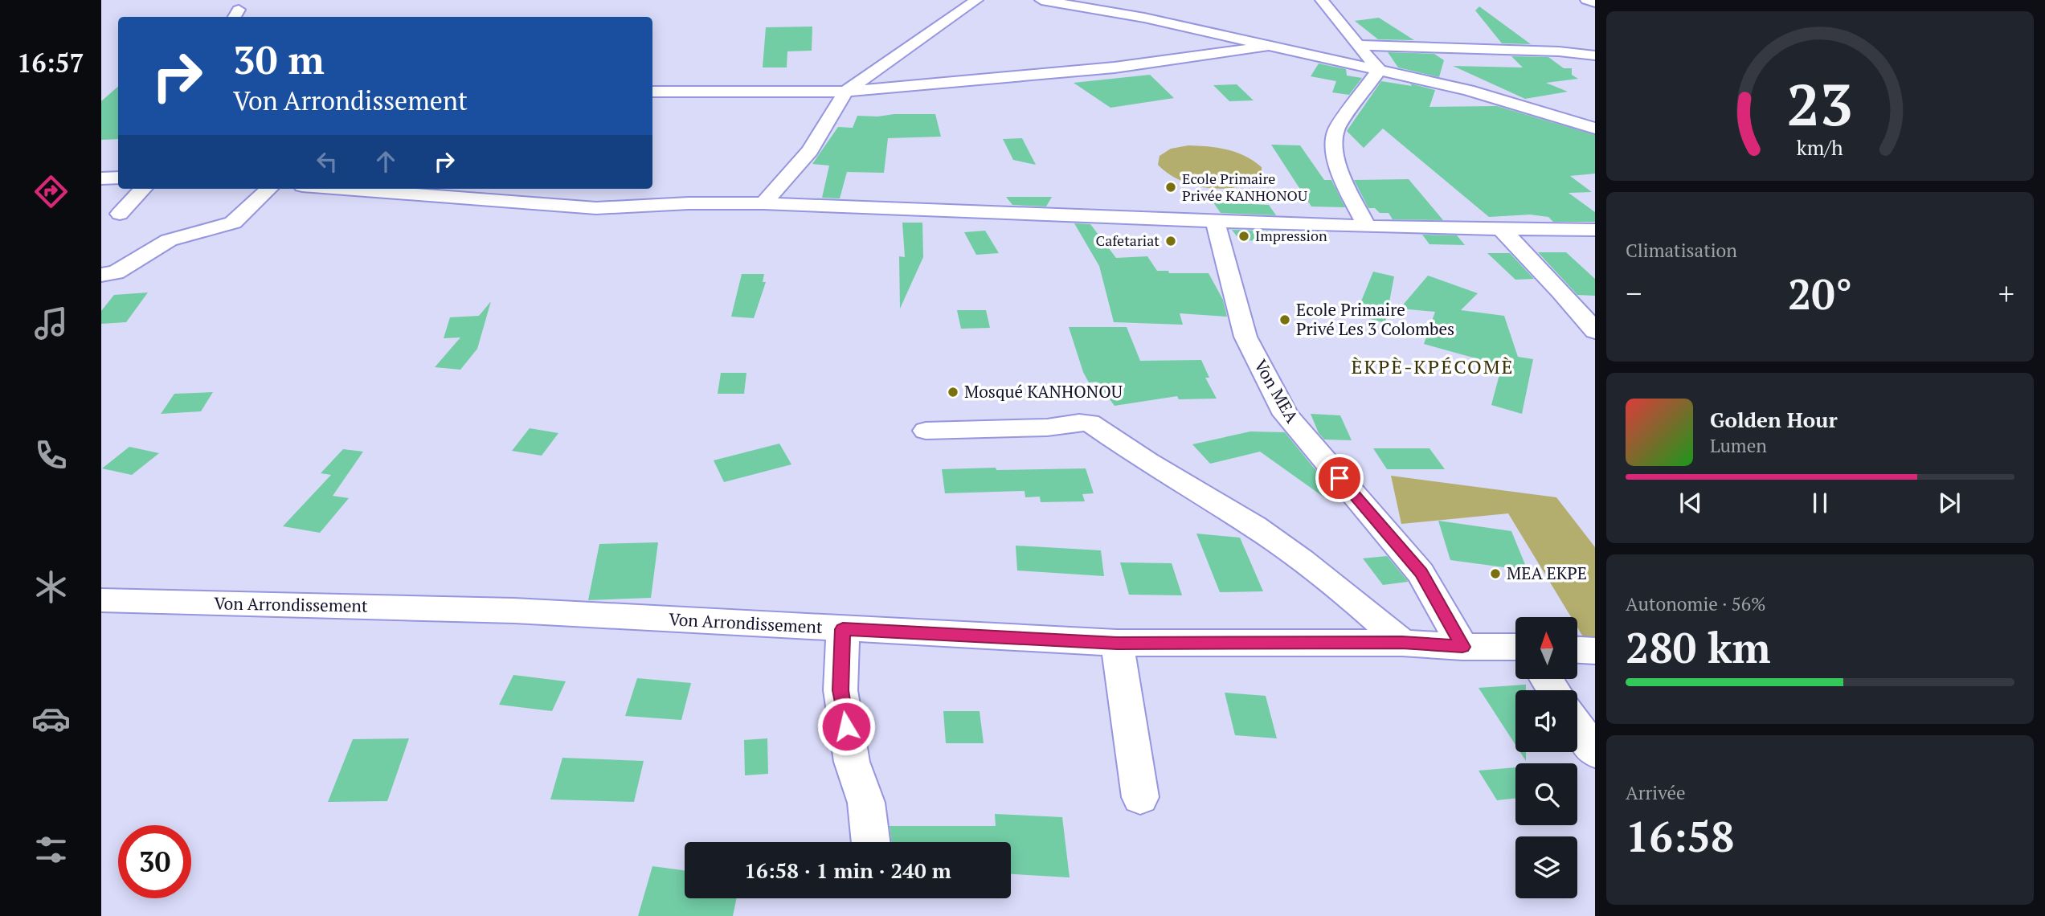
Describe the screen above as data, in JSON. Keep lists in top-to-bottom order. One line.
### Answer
{"streets":{"street":["Von MEA","Von Arrondissement"]},"crossings":[["Von MEA","Von Arrondissement"]],"districts":["ÈKPÈ-KPÉCOMÈ"],"places":["Ecole Primaire Privée KANHONOU","Impression","Cafetariat","Ecole Primaire Privé Les 3 Colombes","Mosqué KANHONOU","MEA EKPE"],"north":"top","page":{"tabs":"16:57","turn":["30 m","Von Arrondissement"],"tile":["Climatisation",["Autonomie · 56%","280 km"],["Arrivée","16:58"]],"heat":["−","20°","+"],"song":["Golden Hour","Lumen"],"limit":"30","trip":"16:58 · 1 min · 240 m","gauge":["23","km/h"]}}
